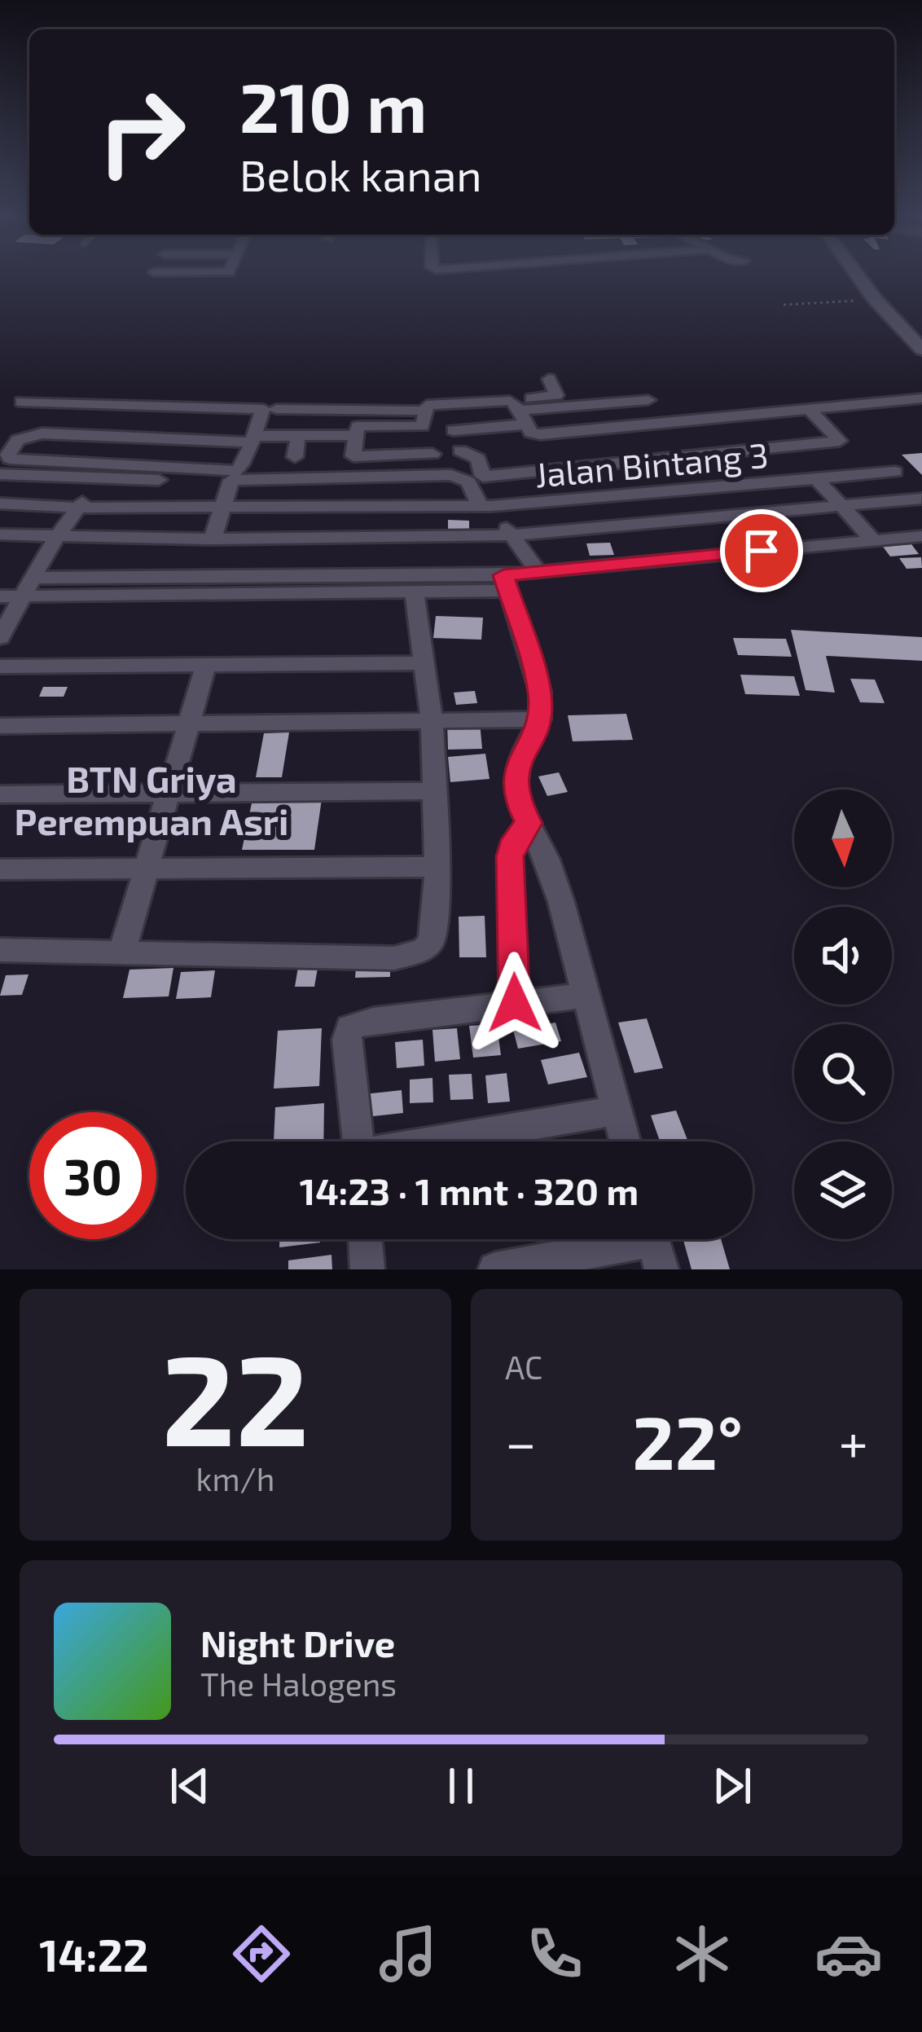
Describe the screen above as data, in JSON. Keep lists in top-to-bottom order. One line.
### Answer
{"streets":{"street":["Jalan Bintang 3"]},"districts":["BTN Griya Perempuan Asri"],"north":"bottom","page":{"turn":["210 m","Belok kanan"],"limit":"30","trip":"14:23 · 1 mnt · 320 m","tile":[["22","km/h"],"AC"],"heat":["−","22°","+"],"song":["Night Drive","The Halogens"],"tabs":"14:22"}}
